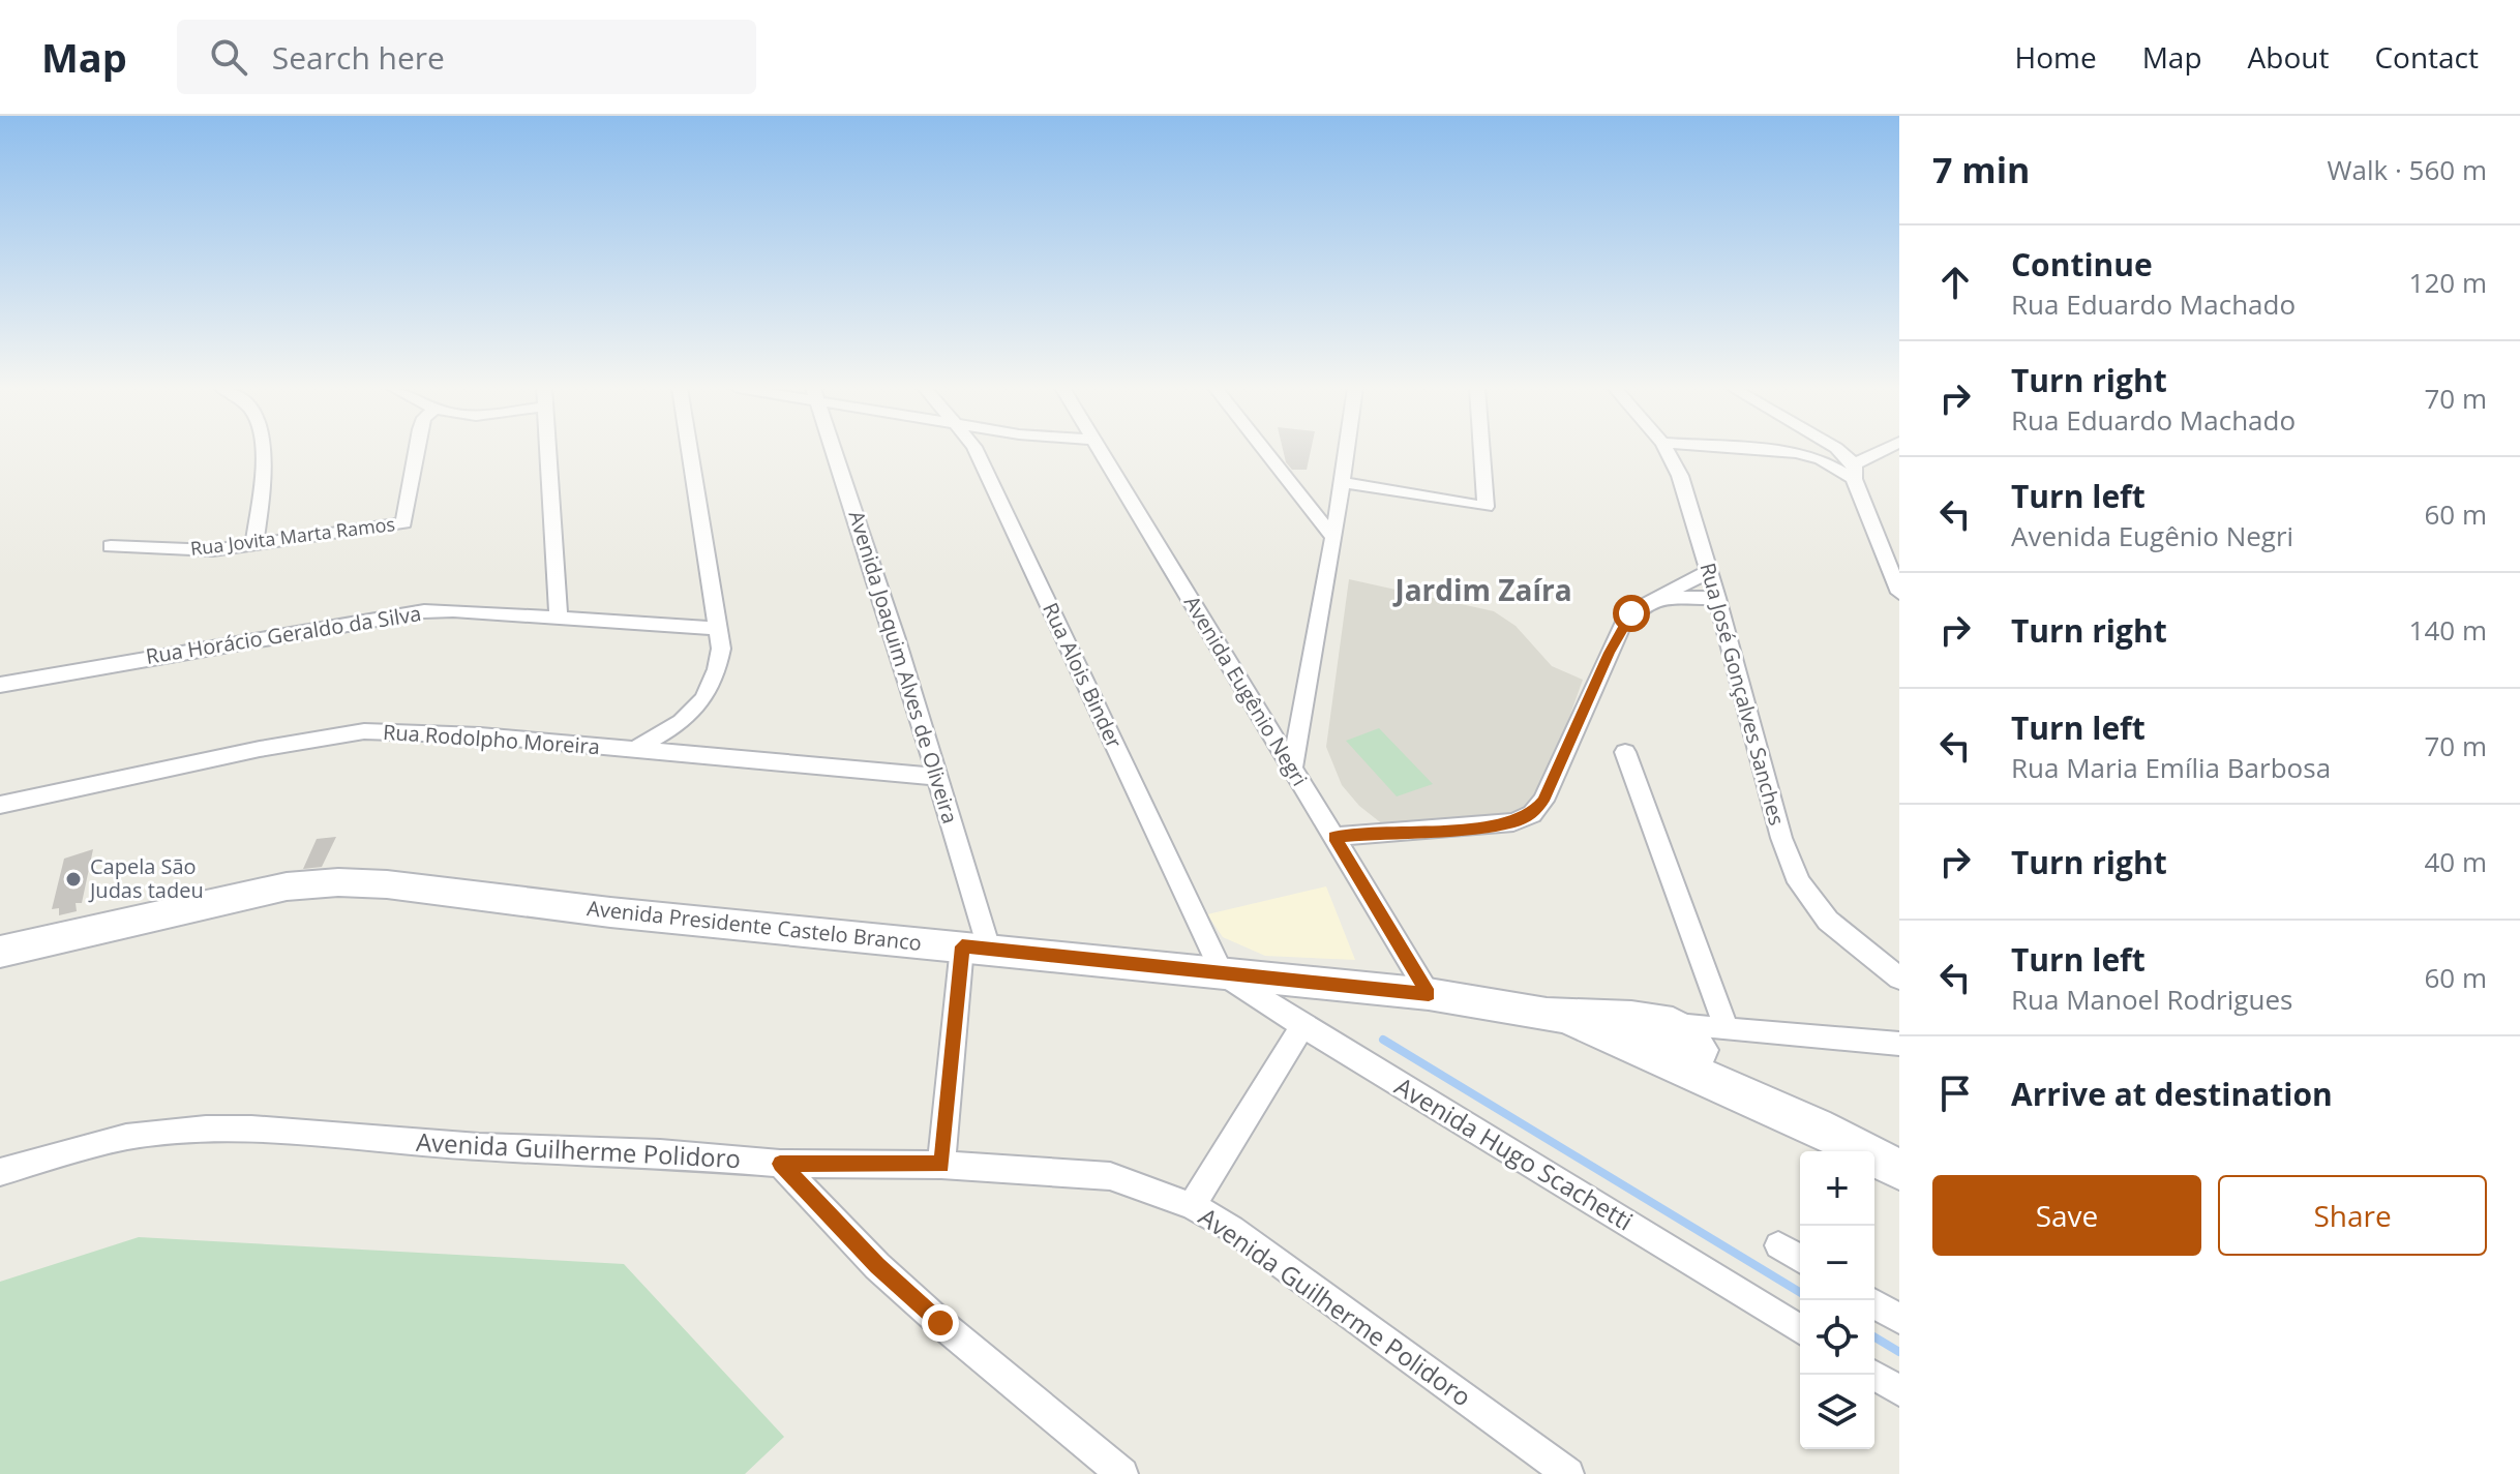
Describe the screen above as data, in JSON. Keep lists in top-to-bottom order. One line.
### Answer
{"streets":{"street":["Rua Jovita Marta Ramos","Rua Horácio Geraldo da Silva","Avenida Joaquim Alves de Oliveira","Rua Alois Binder","Avenida Eugênio Negri","Rua José Gonçalves Sanches","Rua Rodolpho Moreira","Avenida Presidente Castelo Branco","Avenida Guilherme Polidoro","Avenida Hugo Scachetti"]},"crossings":[["Avenida Joaquim Alves de Oliveira","Rua Rodolpho Moreira"],["Avenida Joaquim Alves de Oliveira","Avenida Presidente Castelo Branco"],["Rua Alois Binder","Avenida Presidente Castelo Branco"],["Rua Alois Binder","Avenida Hugo Scachetti"],["Avenida Eugênio Negri","Avenida Presidente Castelo Branco"],["Avenida Presidente Castelo Branco","Avenida Hugo Scachetti"]],"districts":["Jardim Zaíra"],"places":["Capela São Judas tadeu"],"page":{"header":"Map","search":"Search here","nav":["Home","Map","About","Contact"],"heading":["7 min","Walk · 560 m"],"list":[["Continue","Rua Eduardo Machado","120 m"],["Turn right","Rua Eduardo Machado","70 m"],["Turn left","Avenida Eugênio Negri","60 m"],["Turn right","140 m"],["Turn left","Rua Maria Emília Barbosa","70 m"],["Turn right","40 m"],["Turn left","Rua Manoel Rodrigues","60 m"],"Arrive at destination"],"buttons":["Save","Share"],"map_buttons":["+","−"]}}
